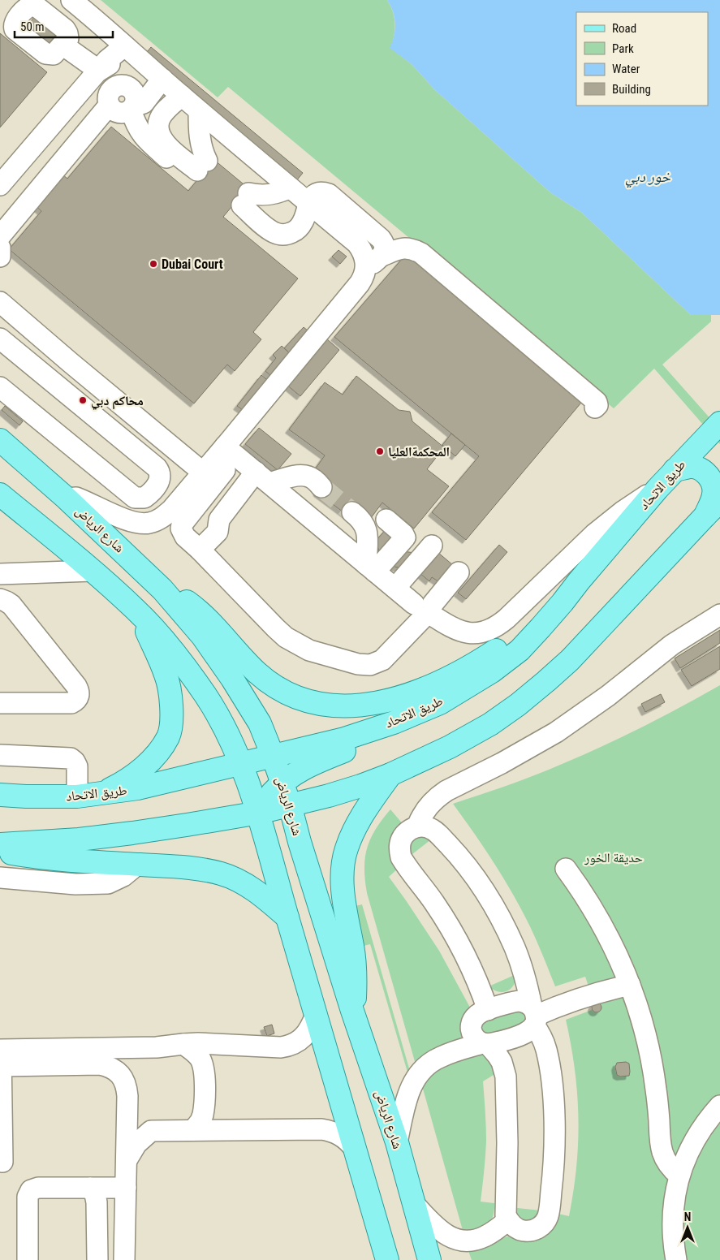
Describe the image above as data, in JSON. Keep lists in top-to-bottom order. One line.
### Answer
{"streets":{"main road":["طريق الاتحاد","شارع الرياض"]},"crossings":[["طريق الاتحاد","شارع الرياض"]],"water":["خور دبي"],"parks":["حديقة الخور"],"places":["Dubai Court","محاكم دبي","المحكمةالعليا"],"legend":["Road","Park","Water","Building"],"scale_bar":"50 m","north":"top"}
